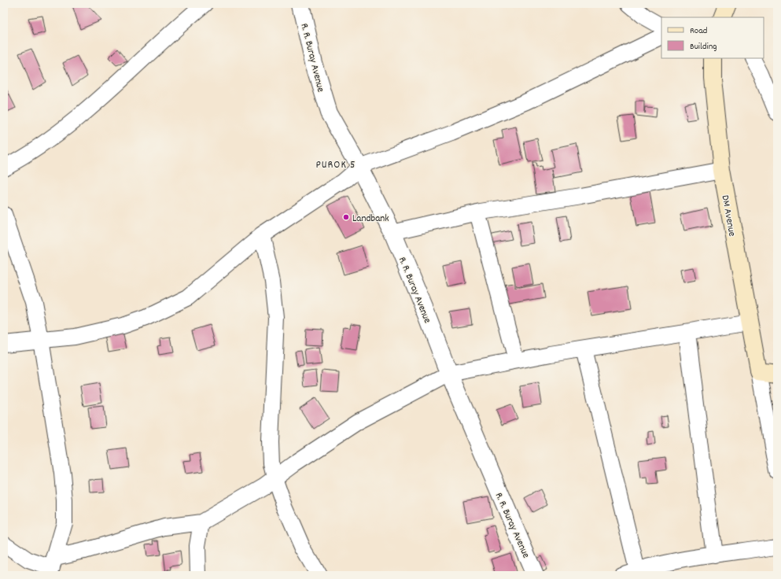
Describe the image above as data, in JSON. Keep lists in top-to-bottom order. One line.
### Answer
{"streets":{"main road":["DM Avenue"],"street":["R. R. Buray Avenue"]},"districts":["PUROK 5"],"places":["Landbank"],"legend":["Road","Building"]}
